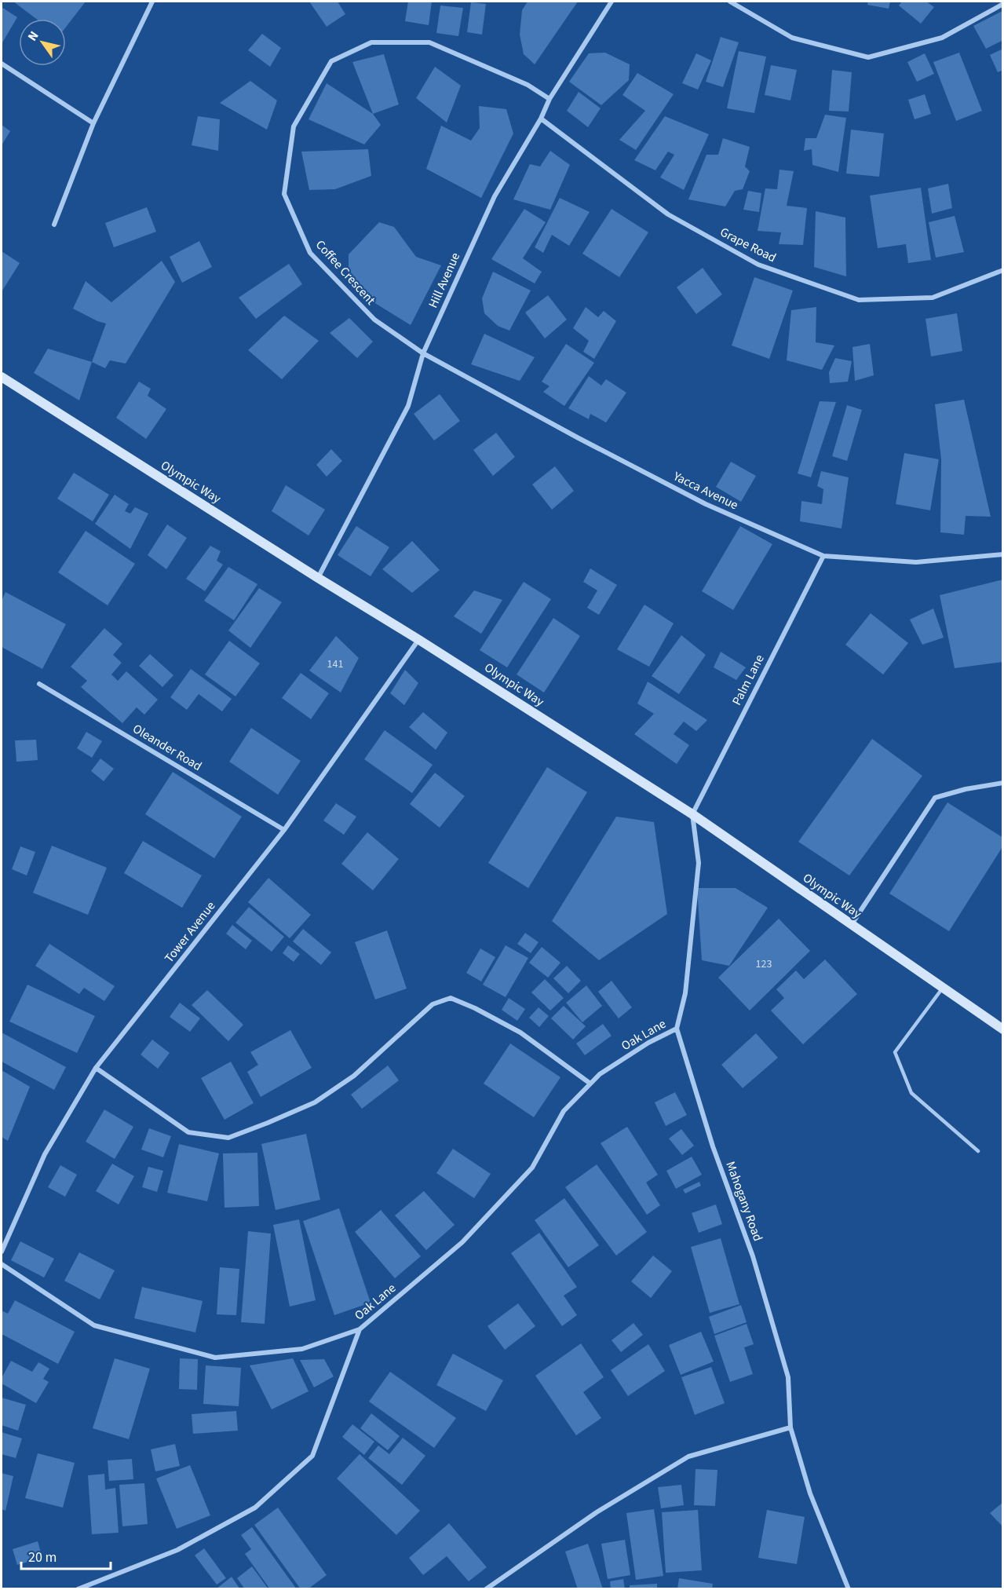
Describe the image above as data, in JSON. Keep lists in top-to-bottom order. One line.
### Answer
{"streets":{"street":["Grape Road","Coffee Crescent","Hill Avenue","Olympic Way","Yacca Avenue","Palm Lane","Oleander Road","Tower Avenue","Oak Lane","Mahogany Road"]},"crossings":[["Grape Road","Hill Avenue"],["Coffee Crescent","Hill Avenue"],["Coffee Crescent","Yacca Avenue"],["Hill Avenue","Olympic Way"],["Hill Avenue","Yacca Avenue"],["Olympic Way","Palm Lane"],["Olympic Way","Tower Avenue"],["Yacca Avenue","Palm Lane"],["Oleander Road","Tower Avenue"],["Oak Lane","Mahogany Road"]],"house_numbers":["141","123"],"scale_bar":"20 m","north":"top left"}
